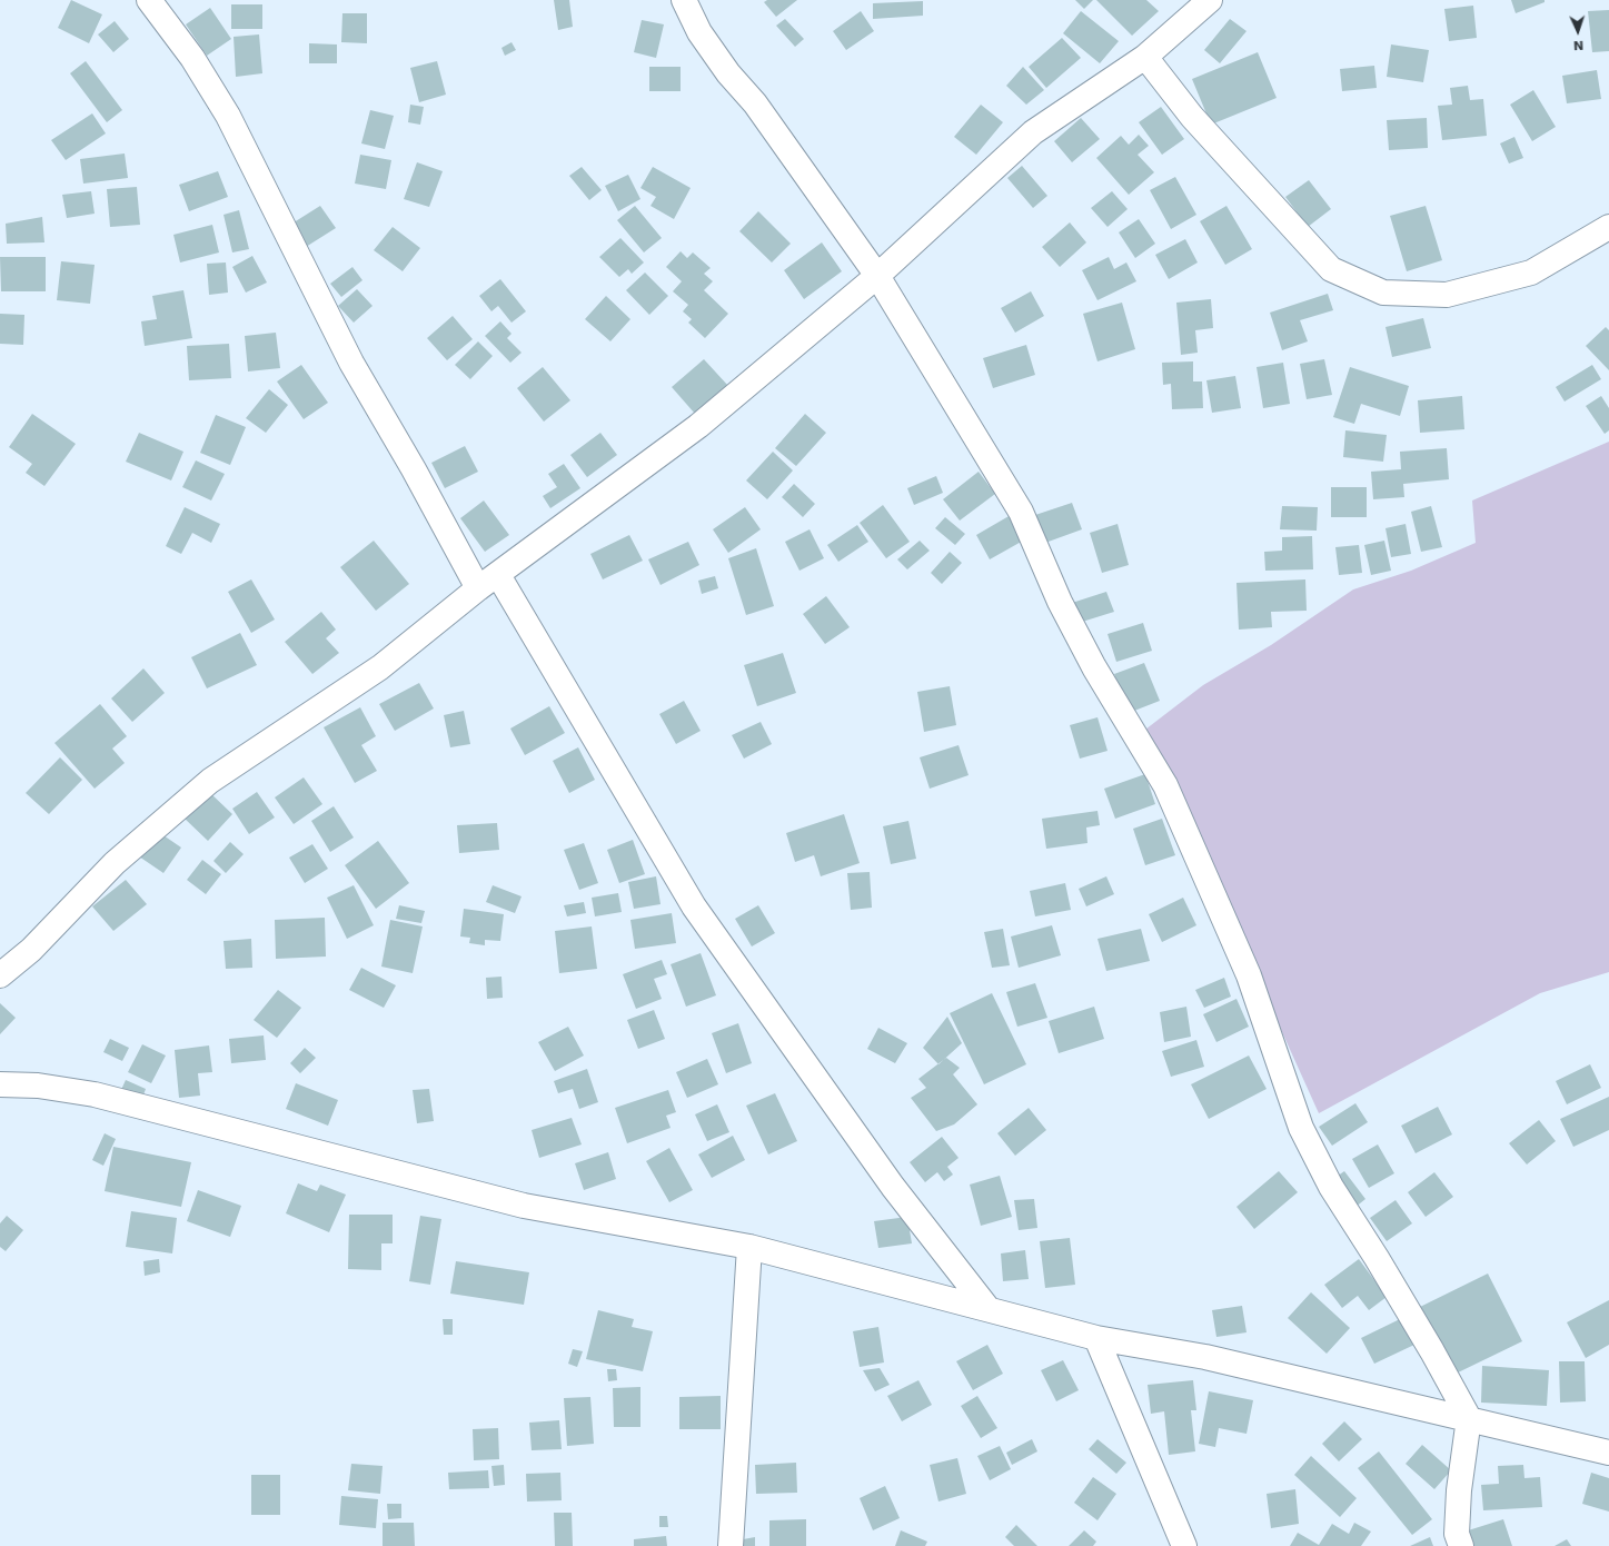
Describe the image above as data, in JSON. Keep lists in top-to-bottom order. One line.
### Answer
{"north":"bottom"}
